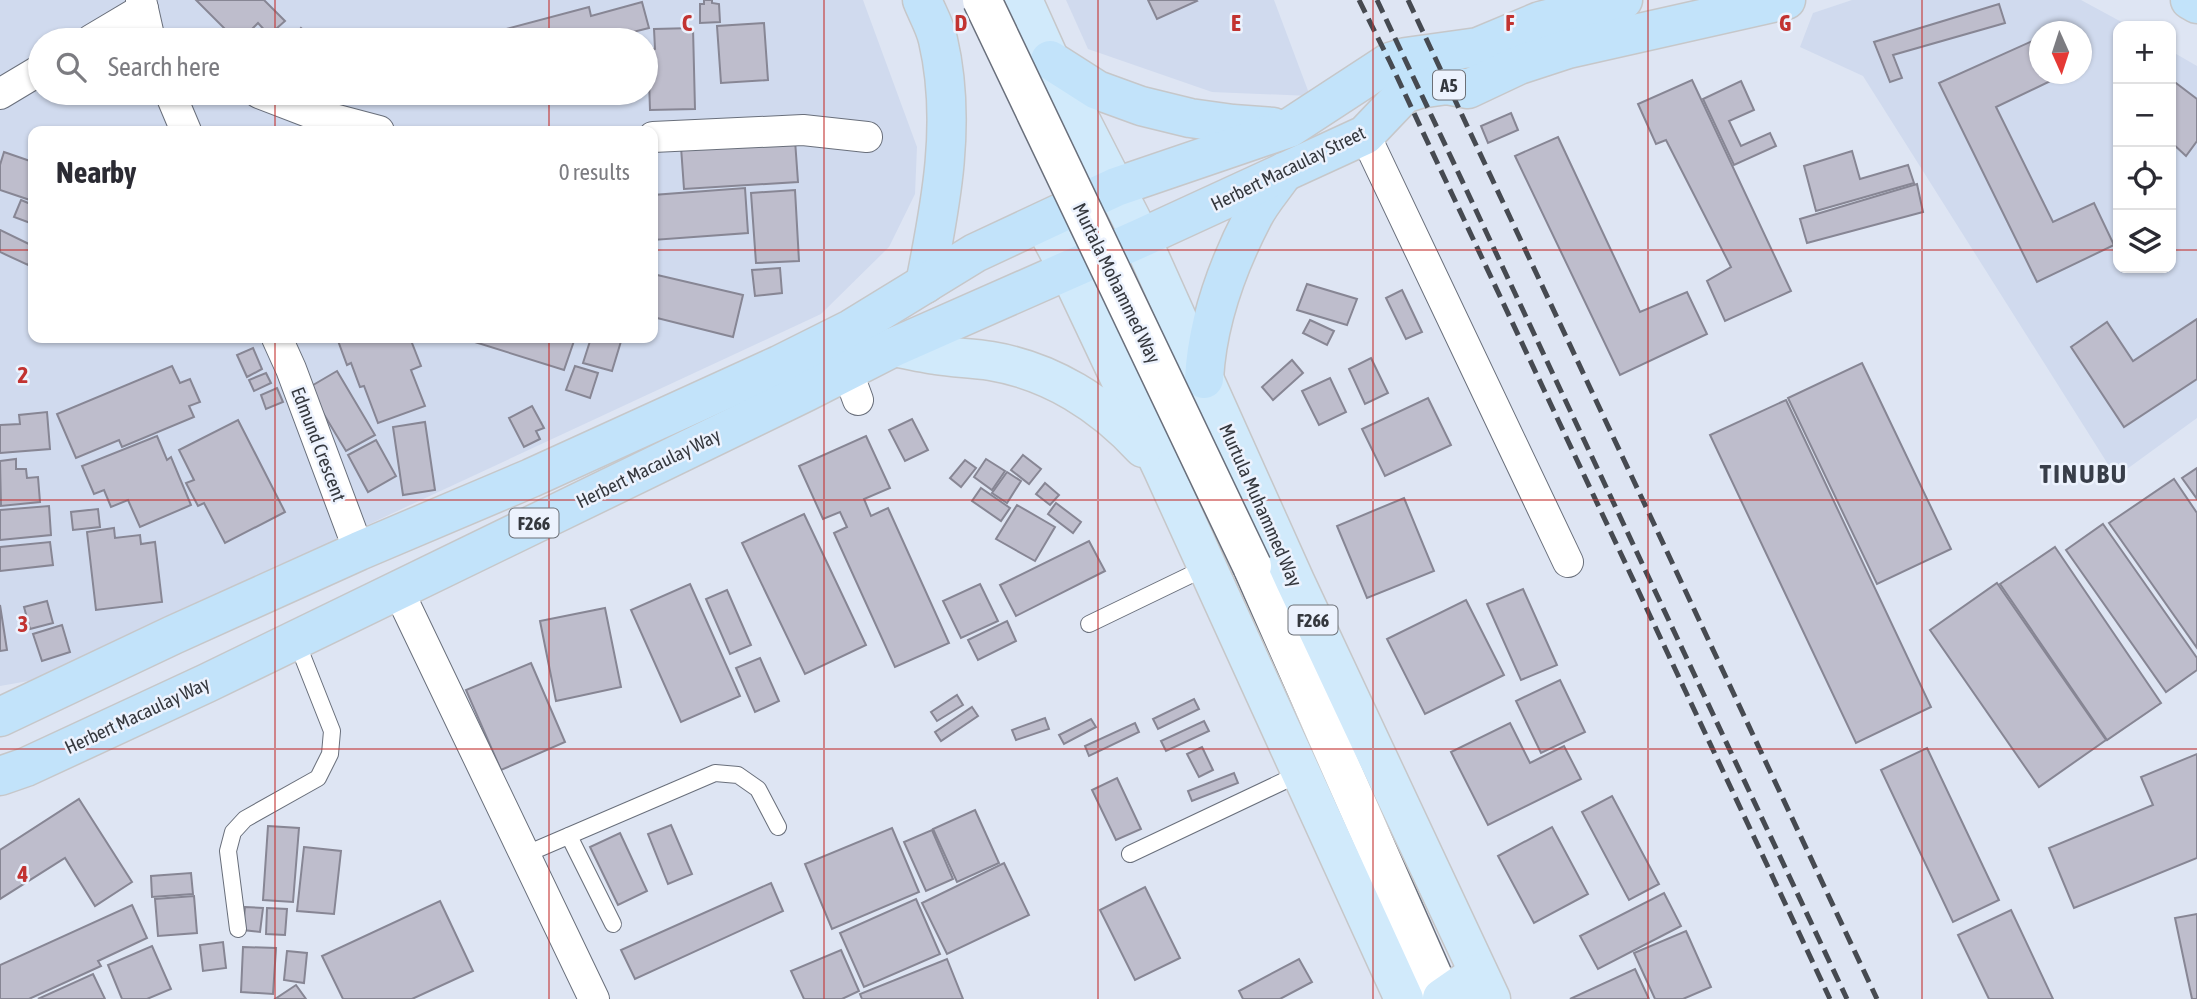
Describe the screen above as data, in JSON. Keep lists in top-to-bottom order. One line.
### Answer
{"streets":{"highway":["A5","Herbert Macaulay Street","Herbert Macaulay Way","F266"],"main road":["Murtala Mohammed Way","Murtula Muhammed Way"],"street":["Edmund Crescent"]},"crossings":[["Herbert Macaulay Street","Herbert Macaulay Way"],["Herbert Macaulay Street","Murtula Muhammed Way"],["Murtala Mohammed Way","Murtula Muhammed Way"],["Edmund Crescent","Herbert Macaulay Way"]],"districts":["TINUBU"],"north":"bottom","page":{"map_buttons":["+","−"],"search":"Search here","heading":["Nearby","0 results"]},"grid":{"columns":["C","D","E","F","G"],"rows":["2","3","4"]}}
